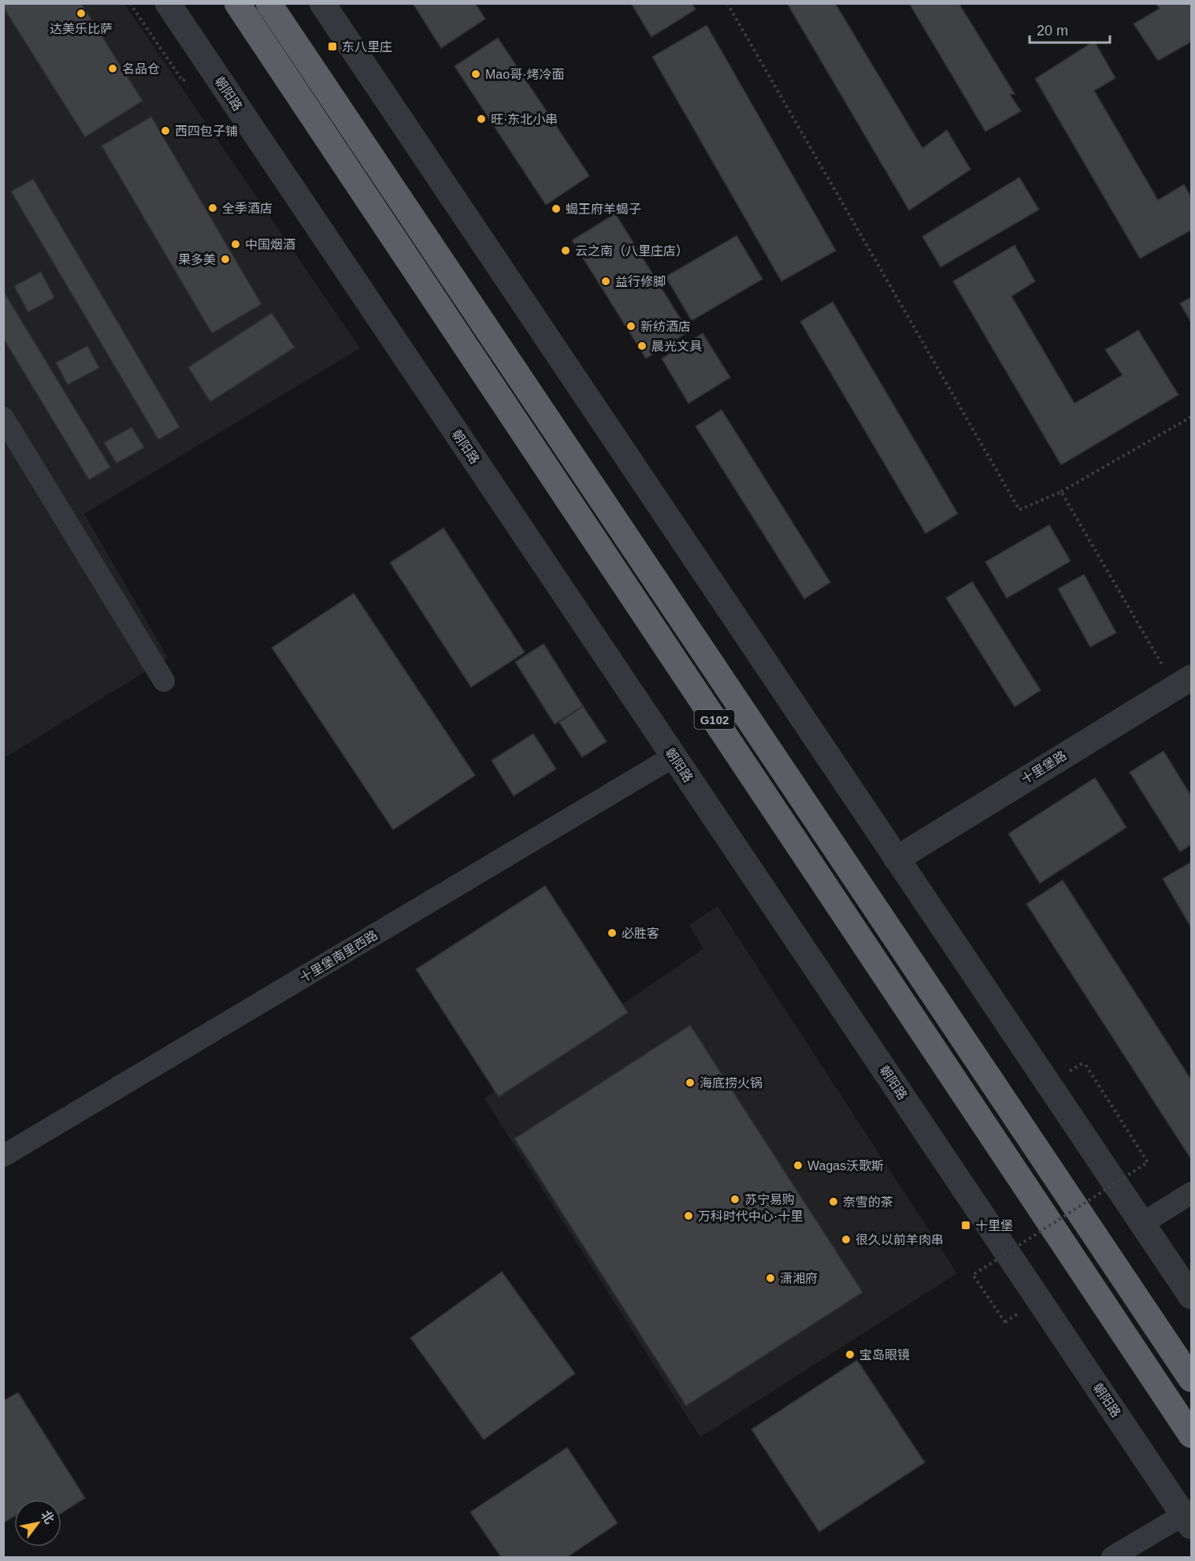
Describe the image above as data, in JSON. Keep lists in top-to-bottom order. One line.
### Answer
{"streets":{"highway":["G102"],"street":["朝阳路","十里堡路","十里堡南里西路"]},"crossings":[["朝阳路","十里堡南里西路"]],"places":{"other":["达美乐比萨","名品仓","Mao哥·烤冷面","旺·东北小串","西四包子铺","全季酒店","蝎王府羊蝎子","中国烟酒","云之南（八里庄店）","果多美","益行修脚","新纺酒店","晨光文具","必胜客","海底捞火锅","Wagas沃歌斯","苏宁易购","奈雪的茶","万科时代中心·十里","很久以前羊肉串","潇湘府","宝岛眼镜"],"transit":["东八里庄","十里堡"]},"scale_bar":"20 m","north":"top right"}
